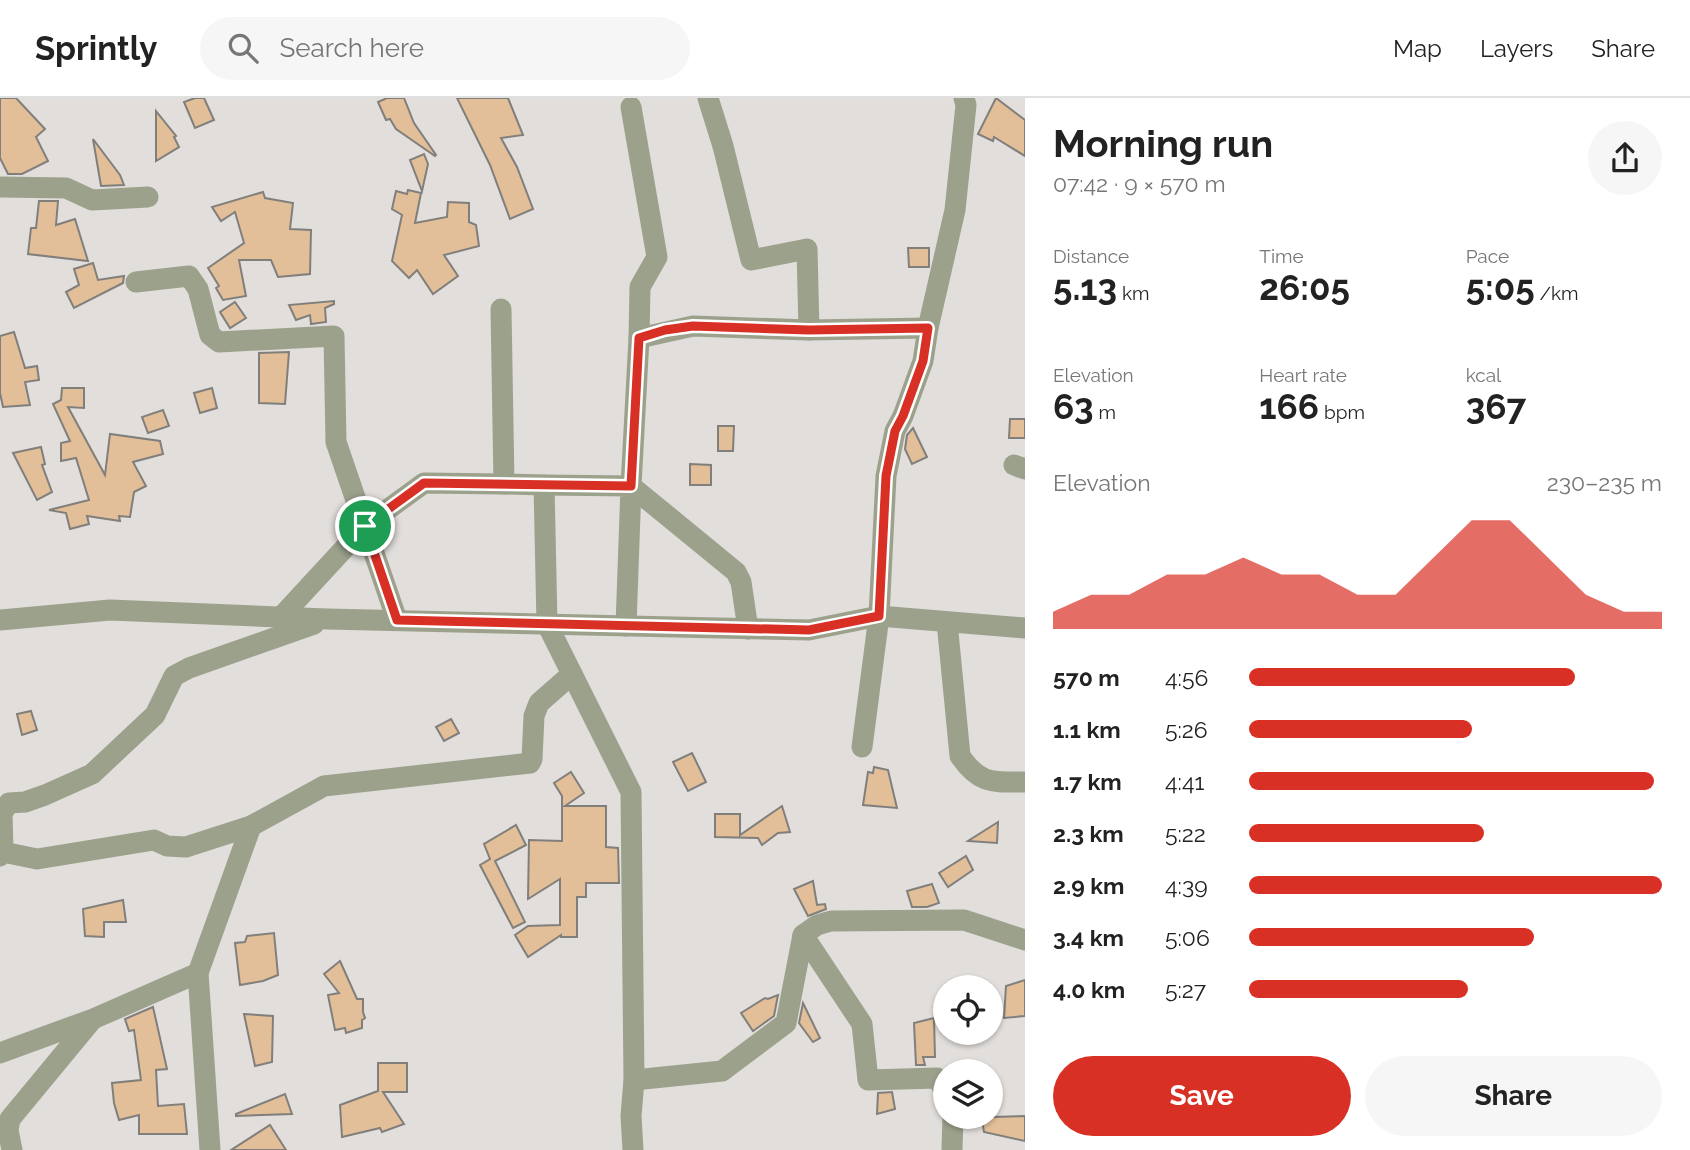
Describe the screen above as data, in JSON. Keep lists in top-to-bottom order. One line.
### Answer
{"page":{"header":"Sprintly","search":"Search here","nav":["Map","Layers","Share"],"heading":["Morning run","07:42 · 9 × 570 m"],"stats":[["Distance","5.13 km"],["Time","26:05"],["Pace","5:05 /km"],["Elevation","63 m"],["Heart rate","166 bpm"],["kcal","367"]],"chart":["Elevation","230–235 m"],"list":[{"name":"570 m","note":"4:56"},{"name":"1.1 km","note":"5:26"},{"name":"1.7 km","note":"4:41"},{"name":"2.3 km","note":"5:22"},{"name":"2.9 km","note":"4:39"},{"name":"3.4 km","note":"5:06"},{"name":"4.0 km","note":"5:27"}],"buttons":["Save","Share"]}}
